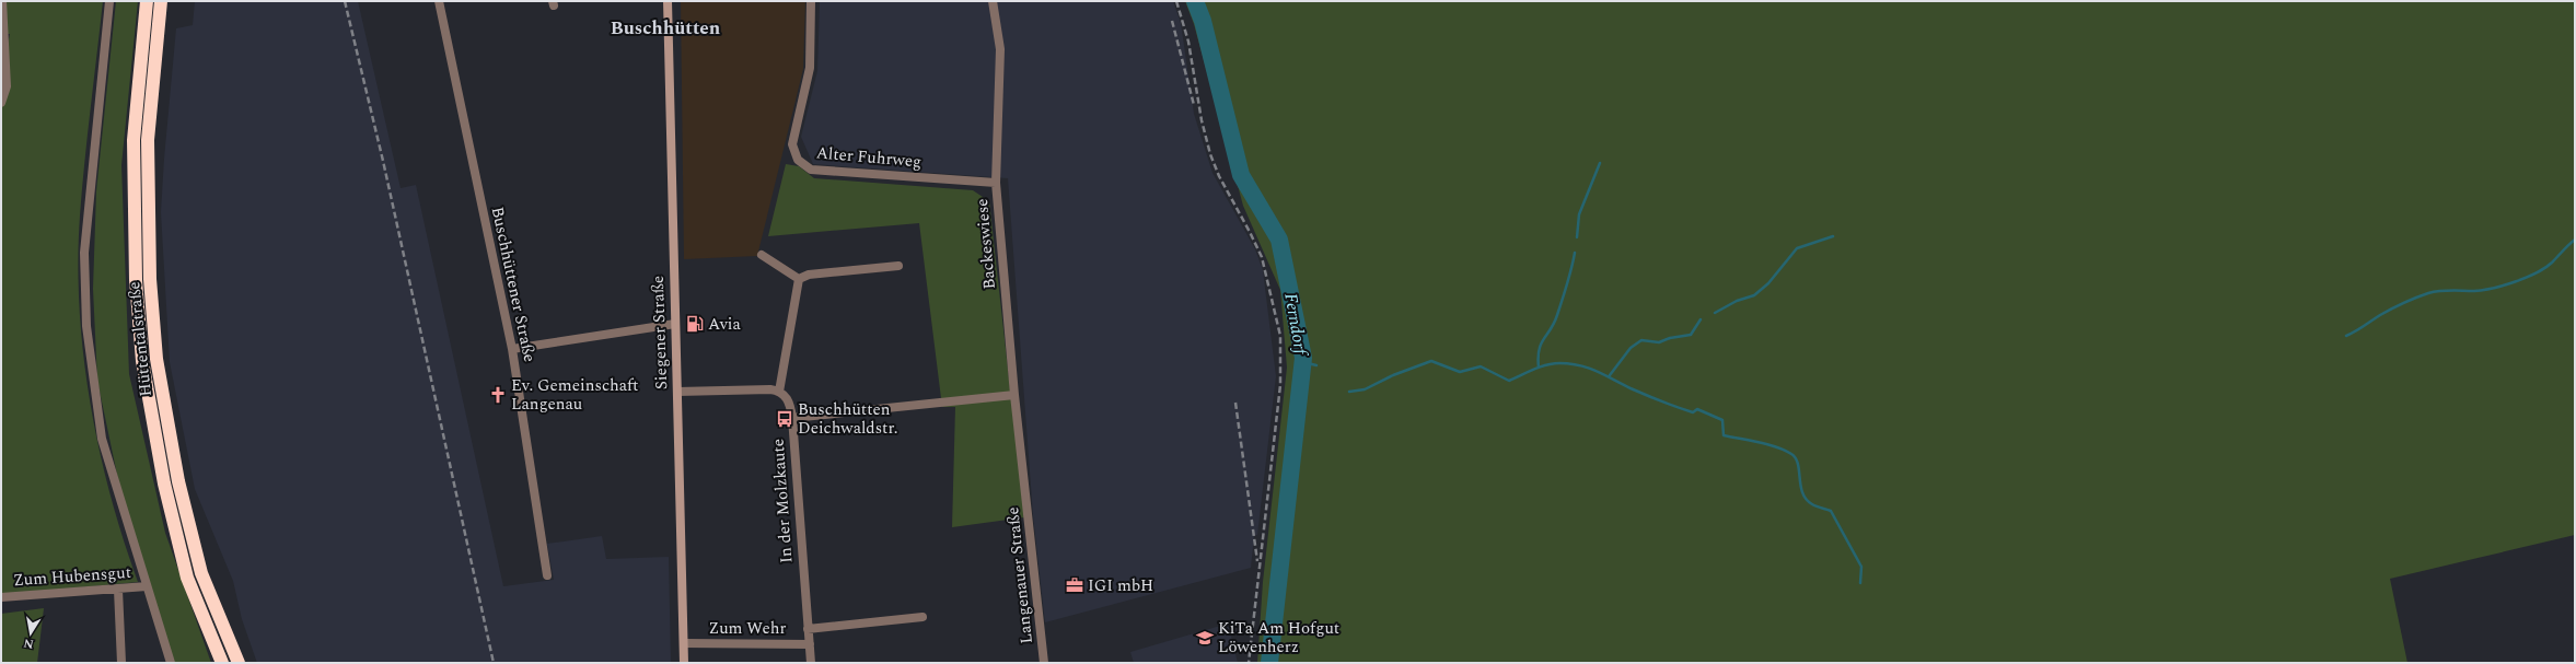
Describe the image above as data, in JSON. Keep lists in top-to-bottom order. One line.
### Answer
{"streets":{"highway":["Hüttentalstraße"],"main road":["Siegener Straße"],"street":["Alter Fuhrweg","Backeswiese","Buschhüttener Straße","In der Molzkaute","Langenauer Straße","Zum Hubensgut","Zum Wehr"]},"crossings":[["Alter Fuhrweg","Backeswiese"],["Backeswiese","Langenauer Straße"],["Siegener Straße","Zum Wehr"],["In der Molzkaute","Zum Wehr"]],"districts":["Buschhütten"],"water":["Ferndorf"],"places":{"fuel station":["Avia"],"church":["Ev. Gemeinschaft Langenau"],"bus stop":["Buschhütten Deichwaldstr."],"office":["IGI mbH"],"school or university":["KiTa Am Hofgut Löwenherz"]},"north":"bottom"}
